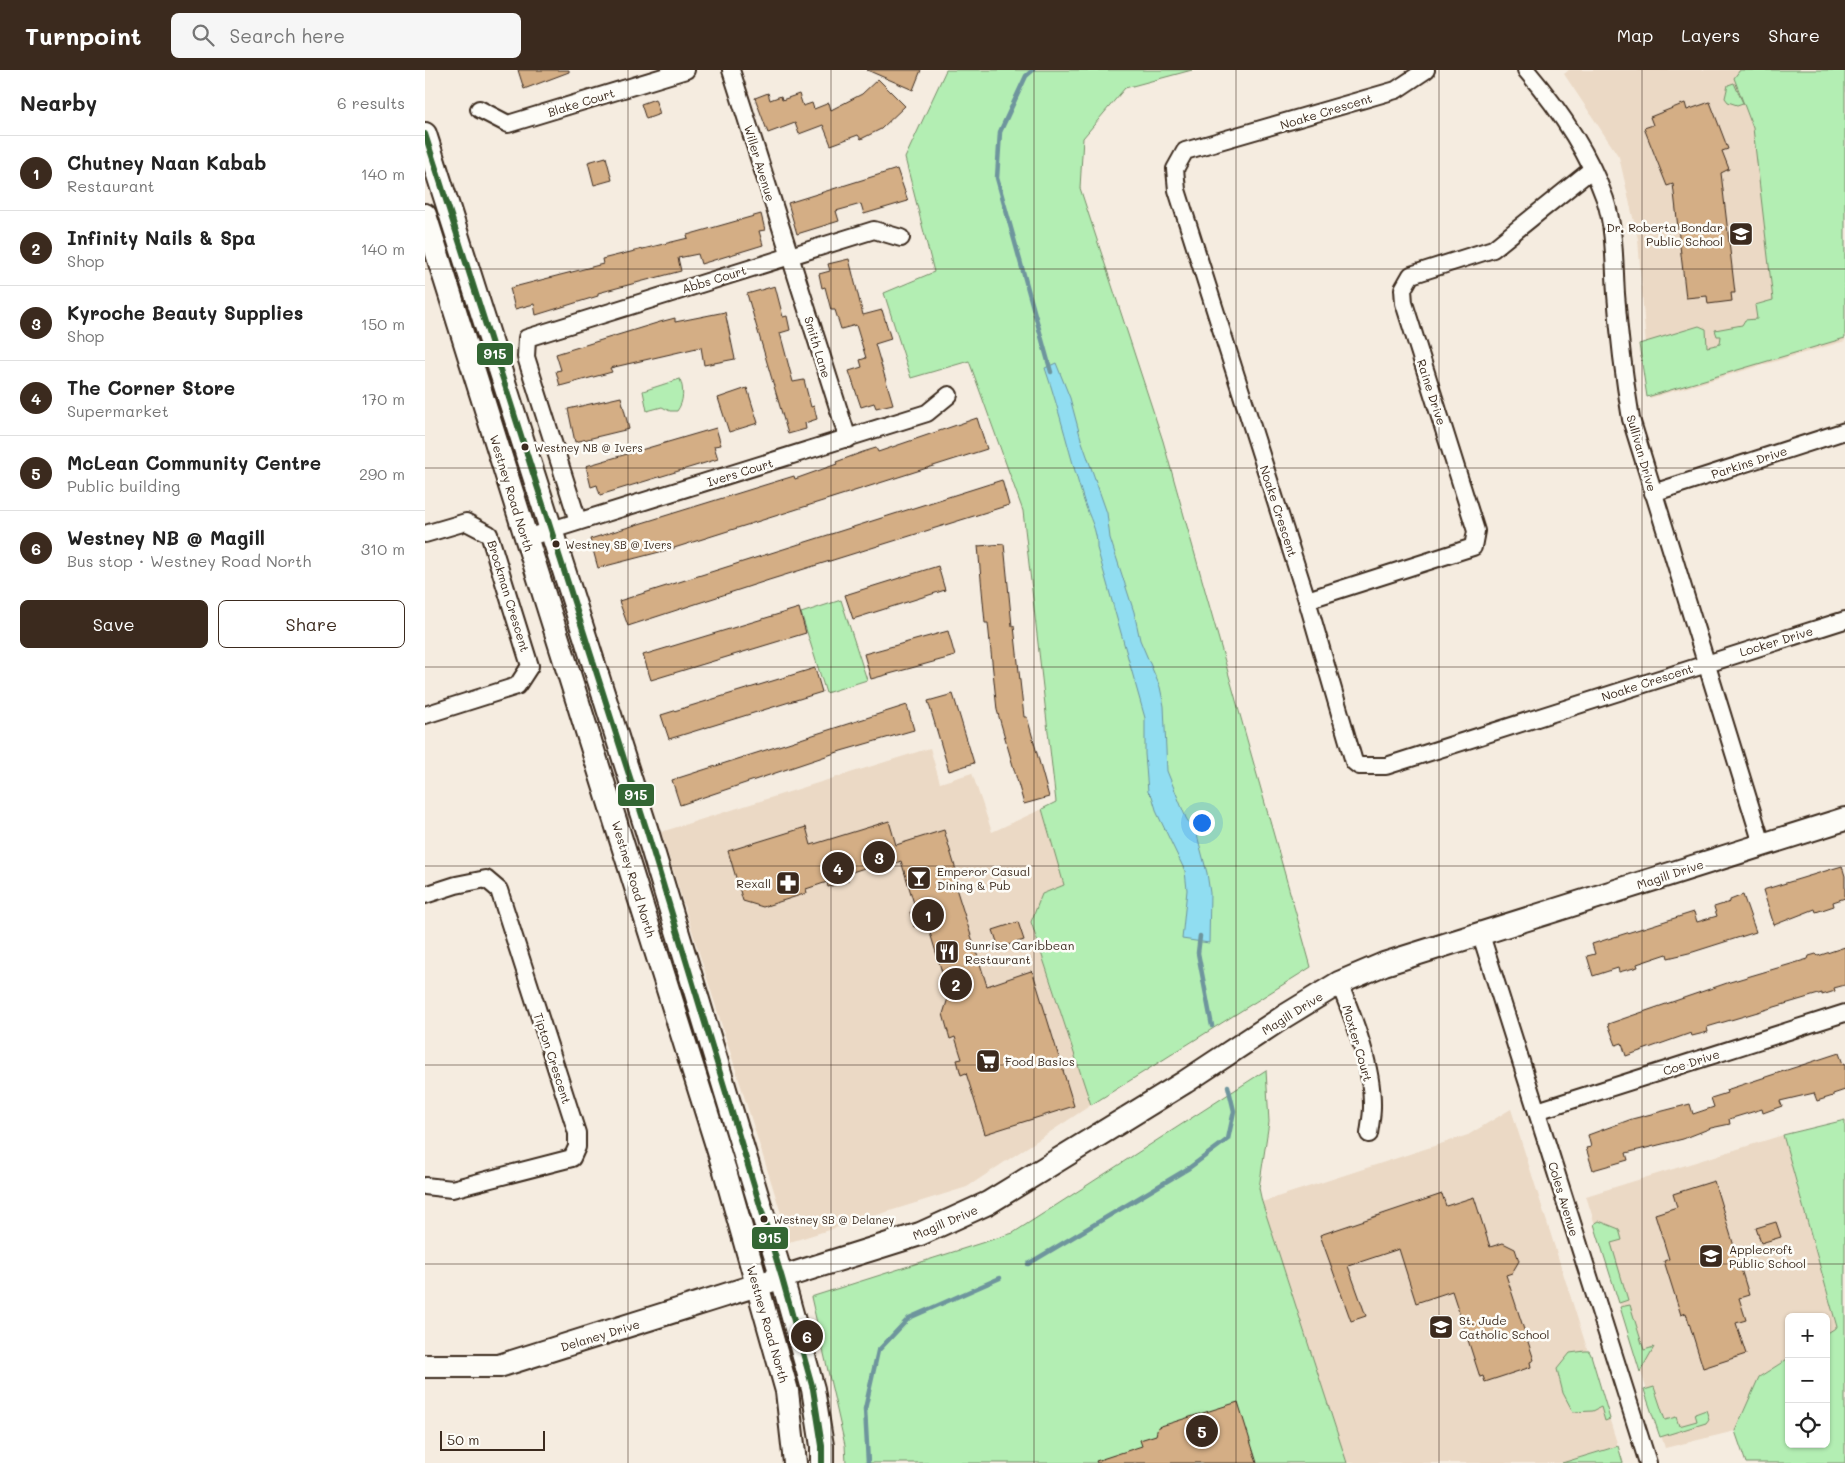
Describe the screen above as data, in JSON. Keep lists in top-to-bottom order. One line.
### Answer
{"streets":{"main road":["Westney Road North","Magill Drive","Delaney Drive"],"street":["Blake Court","Noake Crescent","Willer Avenue","Abbs Court","Smith Lane","Raine Drive","Sullivan Drive","Parkins Drive","Ivers Court","Brockman Crescent","Locker Drive","Moxter Court","Tipton Crescent","Coe Drive","Coles Avenue"]},"crossings":[["Noake Crescent","Raine Drive"],["Noake Crescent","Sullivan Drive"],["Noake Crescent","Locker Drive"],["Willer Avenue","Abbs Court"],["Willer Avenue","Smith Lane"],["Abbs Court","Smith Lane"],["Abbs Court","Ivers Court"],["Smith Lane","Ivers Court"],["Raine Drive","Sullivan Drive"],["Sullivan Drive","Parkins Drive"],["Sullivan Drive","Locker Drive"],["Sullivan Drive","Magill Drive"],["Ivers Court","Westney Road North"],["Westney Road North","Magill Drive"],["Westney Road North","Delaney Drive"],["Magill Drive","Moxter Court"],["Magill Drive","Coles Avenue"],["Magill Drive","Delaney Drive"],["Coe Drive","Coles Avenue"]],"places":{"school or university":["Dr. Roberta Bondar Public School","Applecroft Public School","St. Jude Catholic School"],"other":["Westney NB @ Ivers","Westney SB @ Ivers","Westney SB @ Delaney"],"bar":["Emperor Casual Dining & Pub"],"pharmacy":["Rexall"],"restaurant":["Sunrise Caribbean Restaurant"],"supermarket":["Food Basics"]},"lines":["transit line 915"],"scale_bar":"50 m","page":{"header":"Turnpoint","search":"Search here","nav":["Map","Layers","Share"],"heading":["Nearby","6 results"],"list":[{"mark":"1","name":"Chutney Naan Kabab","note":"Restaurant","value":"140 m"},{"mark":"2","name":"Infinity Nails & Spa","note":"Shop","value":"140 m"},{"mark":"3","name":"Kyroche Beauty Supplies","note":"Shop","value":"150 m"},{"mark":"4","name":"The Corner Store","note":"Supermarket","value":"170 m"},{"mark":"5","name":"McLean Community Centre","note":"Public building","value":"290 m"},{"mark":"6","name":"Westney NB @ Magill","note":"Bus stop · Westney Road North","value":"310 m"}],"buttons":["Save","Share"],"pins":["3","4","1","2","6","5"],"map_buttons":["+","−"],"scale":"50 m"}}
